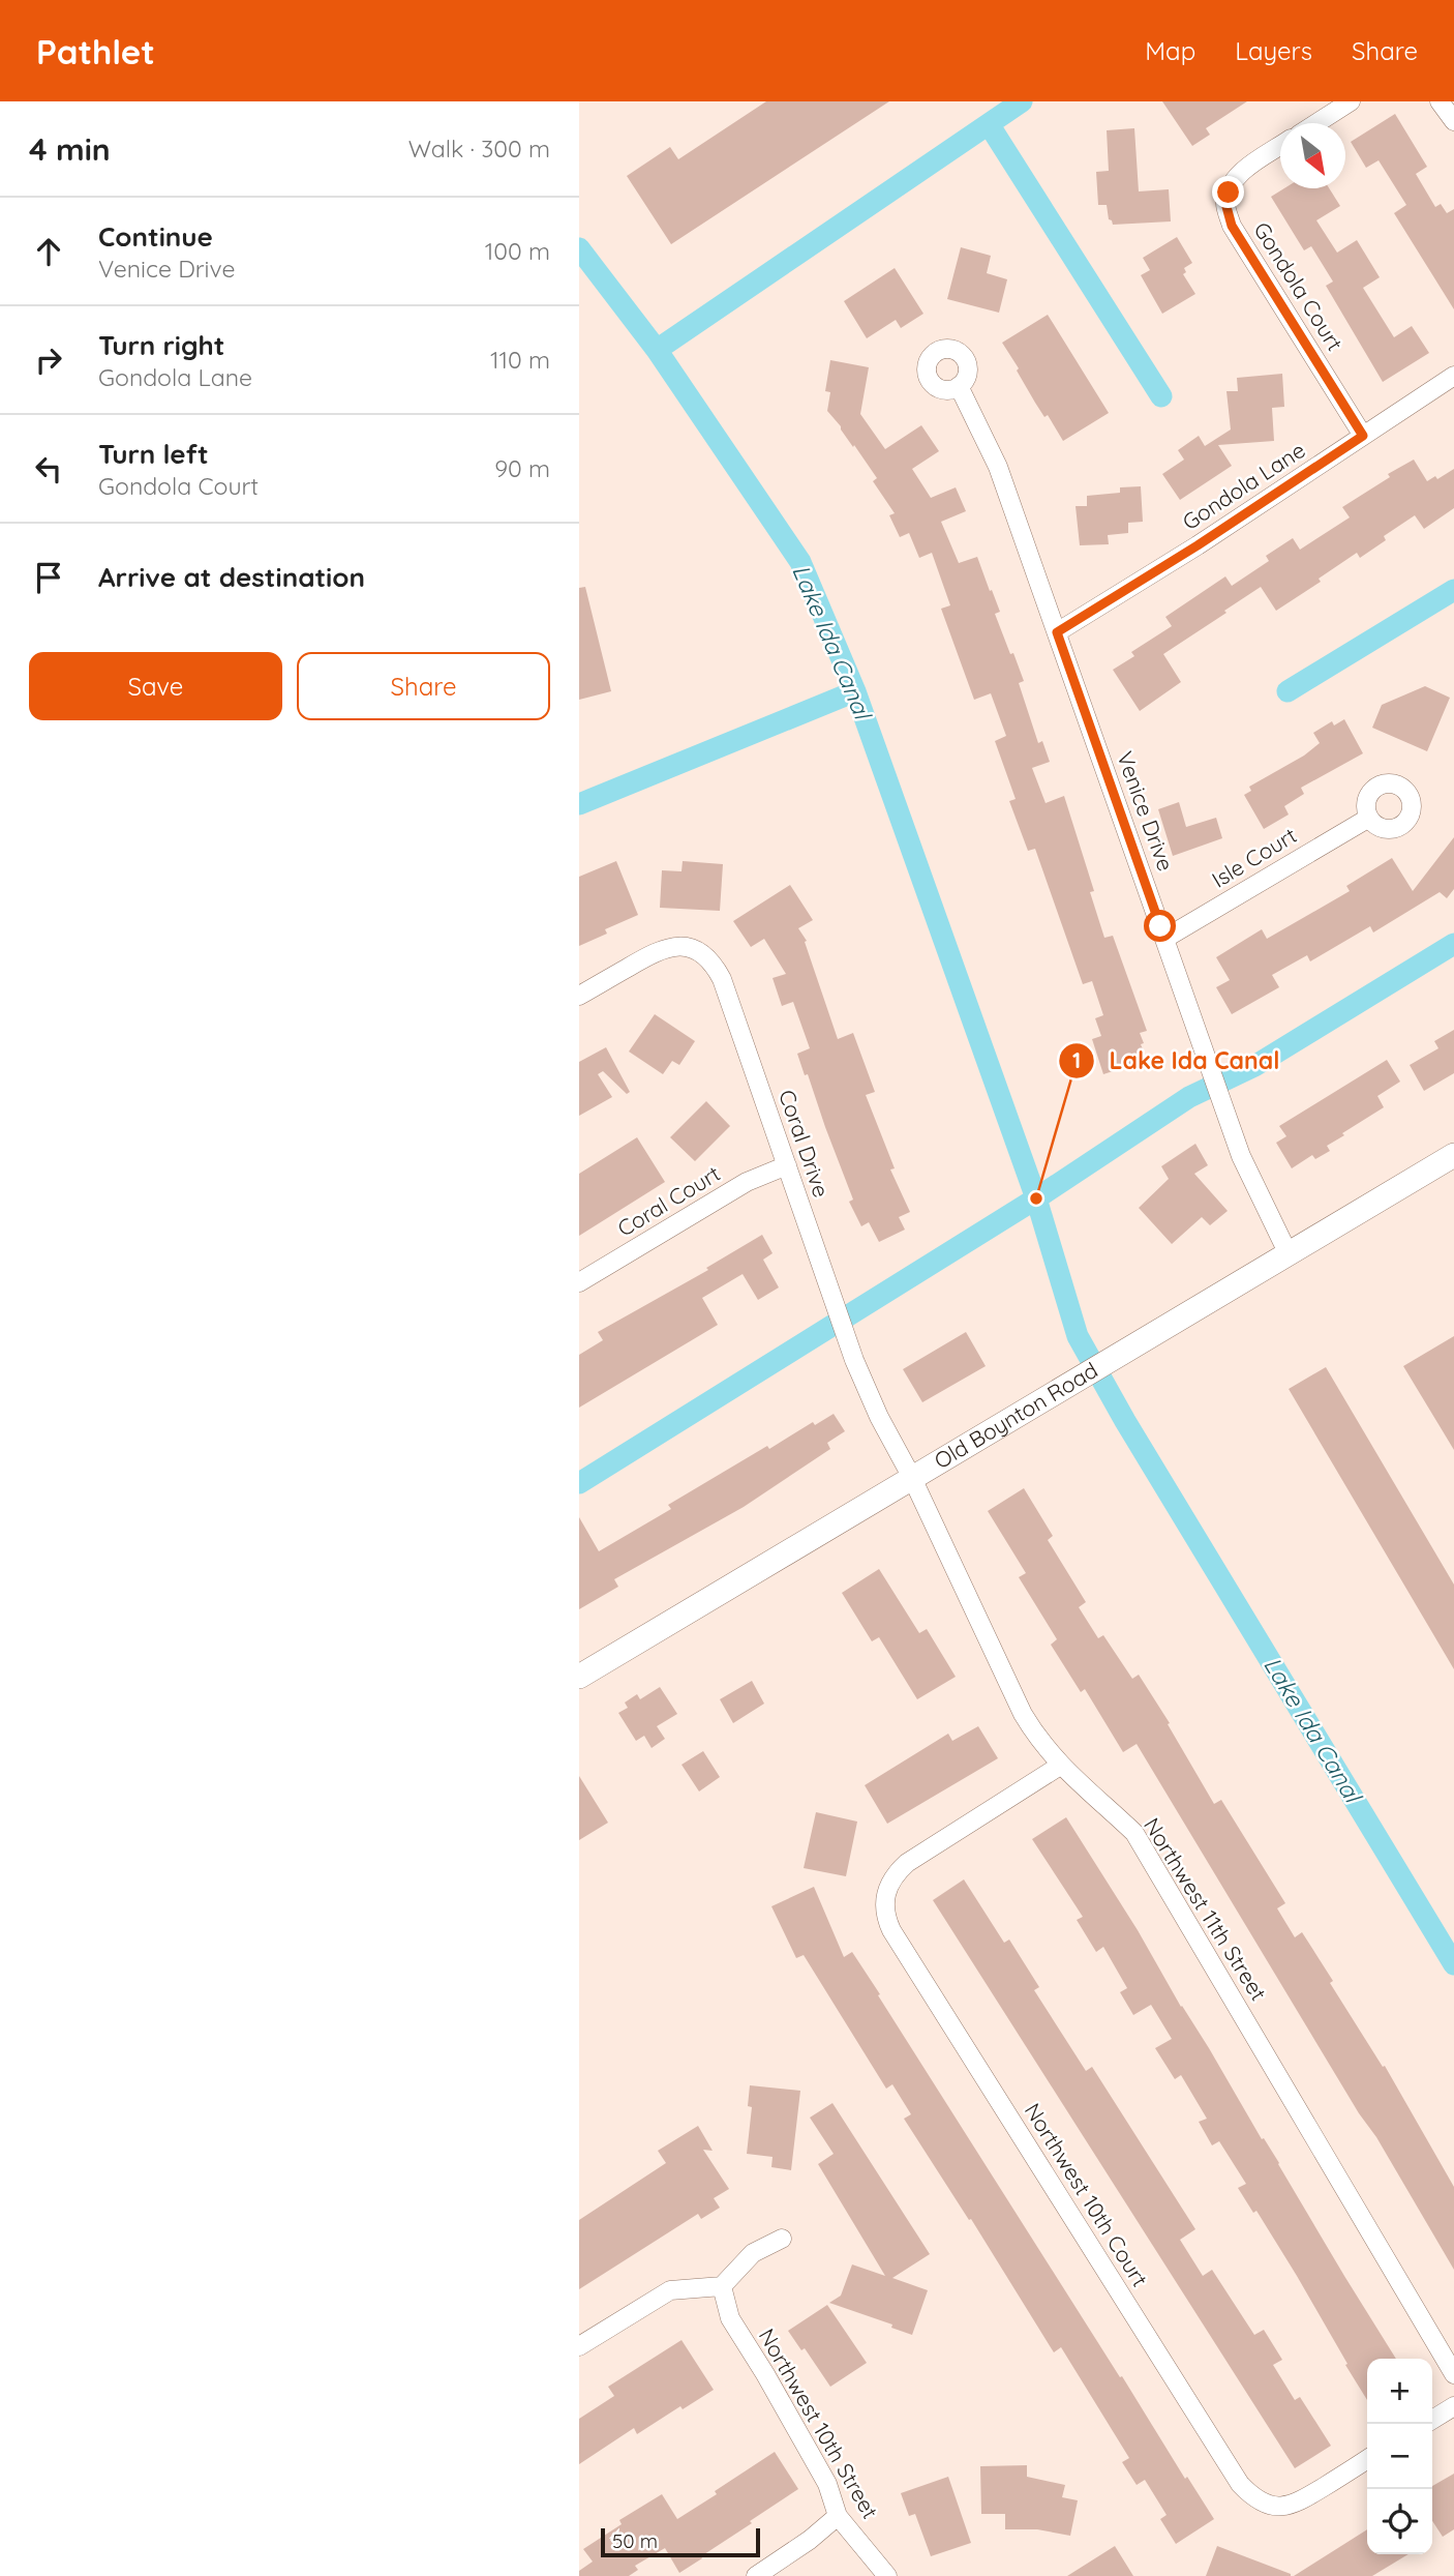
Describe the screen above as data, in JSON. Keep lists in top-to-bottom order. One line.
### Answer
{"streets":{"street":["Gondola Court","Gondola Lane","Venice Drive","Isle Court","Coral Drive","Coral Court","Old Boynton Road","Northwest 11th Street","Northwest 10th Court","Northwest 10th Street"]},"crossings":[["Gondola Court","Gondola Lane"],["Gondola Lane","Venice Drive"],["Venice Drive","Isle Court"],["Venice Drive","Old Boynton Road"],["Coral Drive","Coral Court"],["Coral Drive","Old Boynton Road"],["Coral Drive","Northwest 11th Street"],["Old Boynton Road","Northwest 11th Street"],["Northwest 11th Street","Northwest 10th Court"]],"water":["Lake Ida Canal"],"places":["Lake Ida Canal"],"scale_bar":"50 m","north":"bottom right","page":{"header":"Pathlet","nav":["Map","Layers","Share"],"heading":["4 min","Walk · 300 m"],"list":[["Continue","Venice Drive","100 m"],["Turn right","Gondola Lane","110 m"],["Turn left","Gondola Court","90 m"],"Arrive at destination"],"buttons":["Save","Share"],"map_buttons":["+","−"],"scale":"50 m"}}
